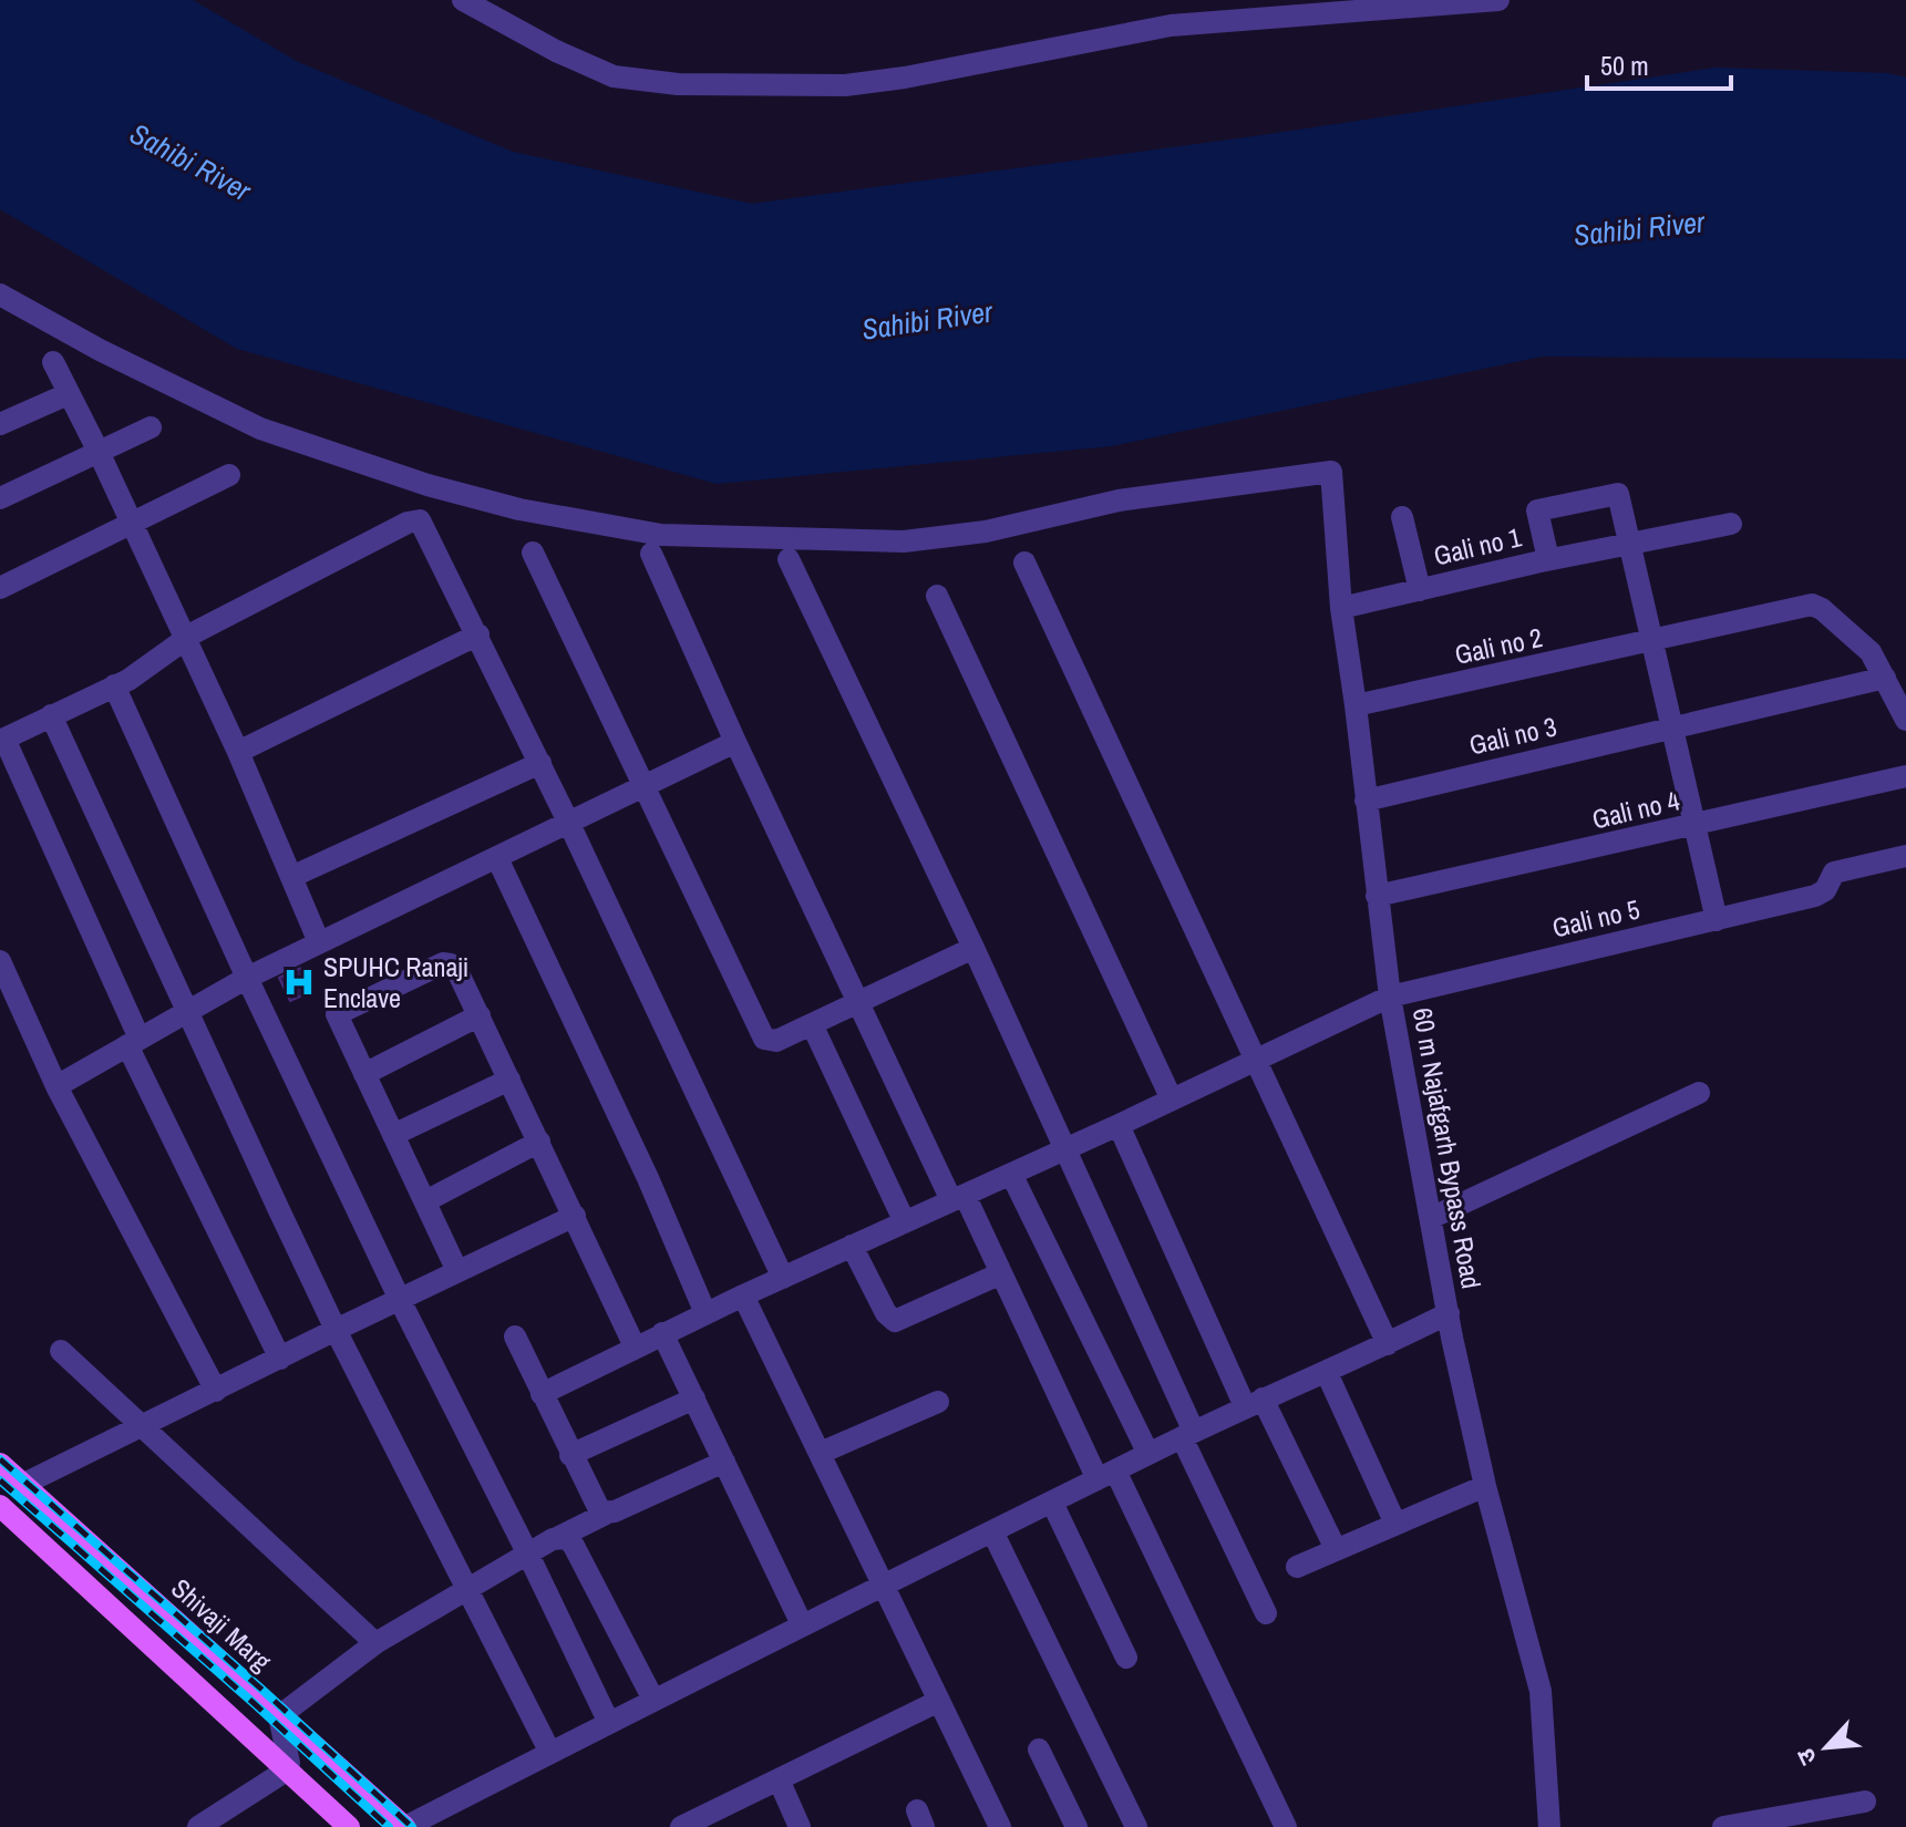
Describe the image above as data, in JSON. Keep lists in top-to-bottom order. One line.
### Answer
{"streets":{"main road":["Shivaji Marg"],"street":["Gali no 1","Gali no 2","Gali no 3","Gali no 4","Gali no 5","60 m Najafgarh Bypass Road"]},"crossings":[["Gali no 1","60 m Najafgarh Bypass Road"],["Gali no 2","Gali no 3"],["Gali no 2","60 m Najafgarh Bypass Road"],["Gali no 3","60 m Najafgarh Bypass Road"],["Gali no 4","60 m Najafgarh Bypass Road"],["Gali no 5","60 m Najafgarh Bypass Road"]],"water":["Sahibi River"],"places":{"hospital":["SPUHC Ranaji Enclave"]},"scale_bar":"50 m","north":"bottom left"}
